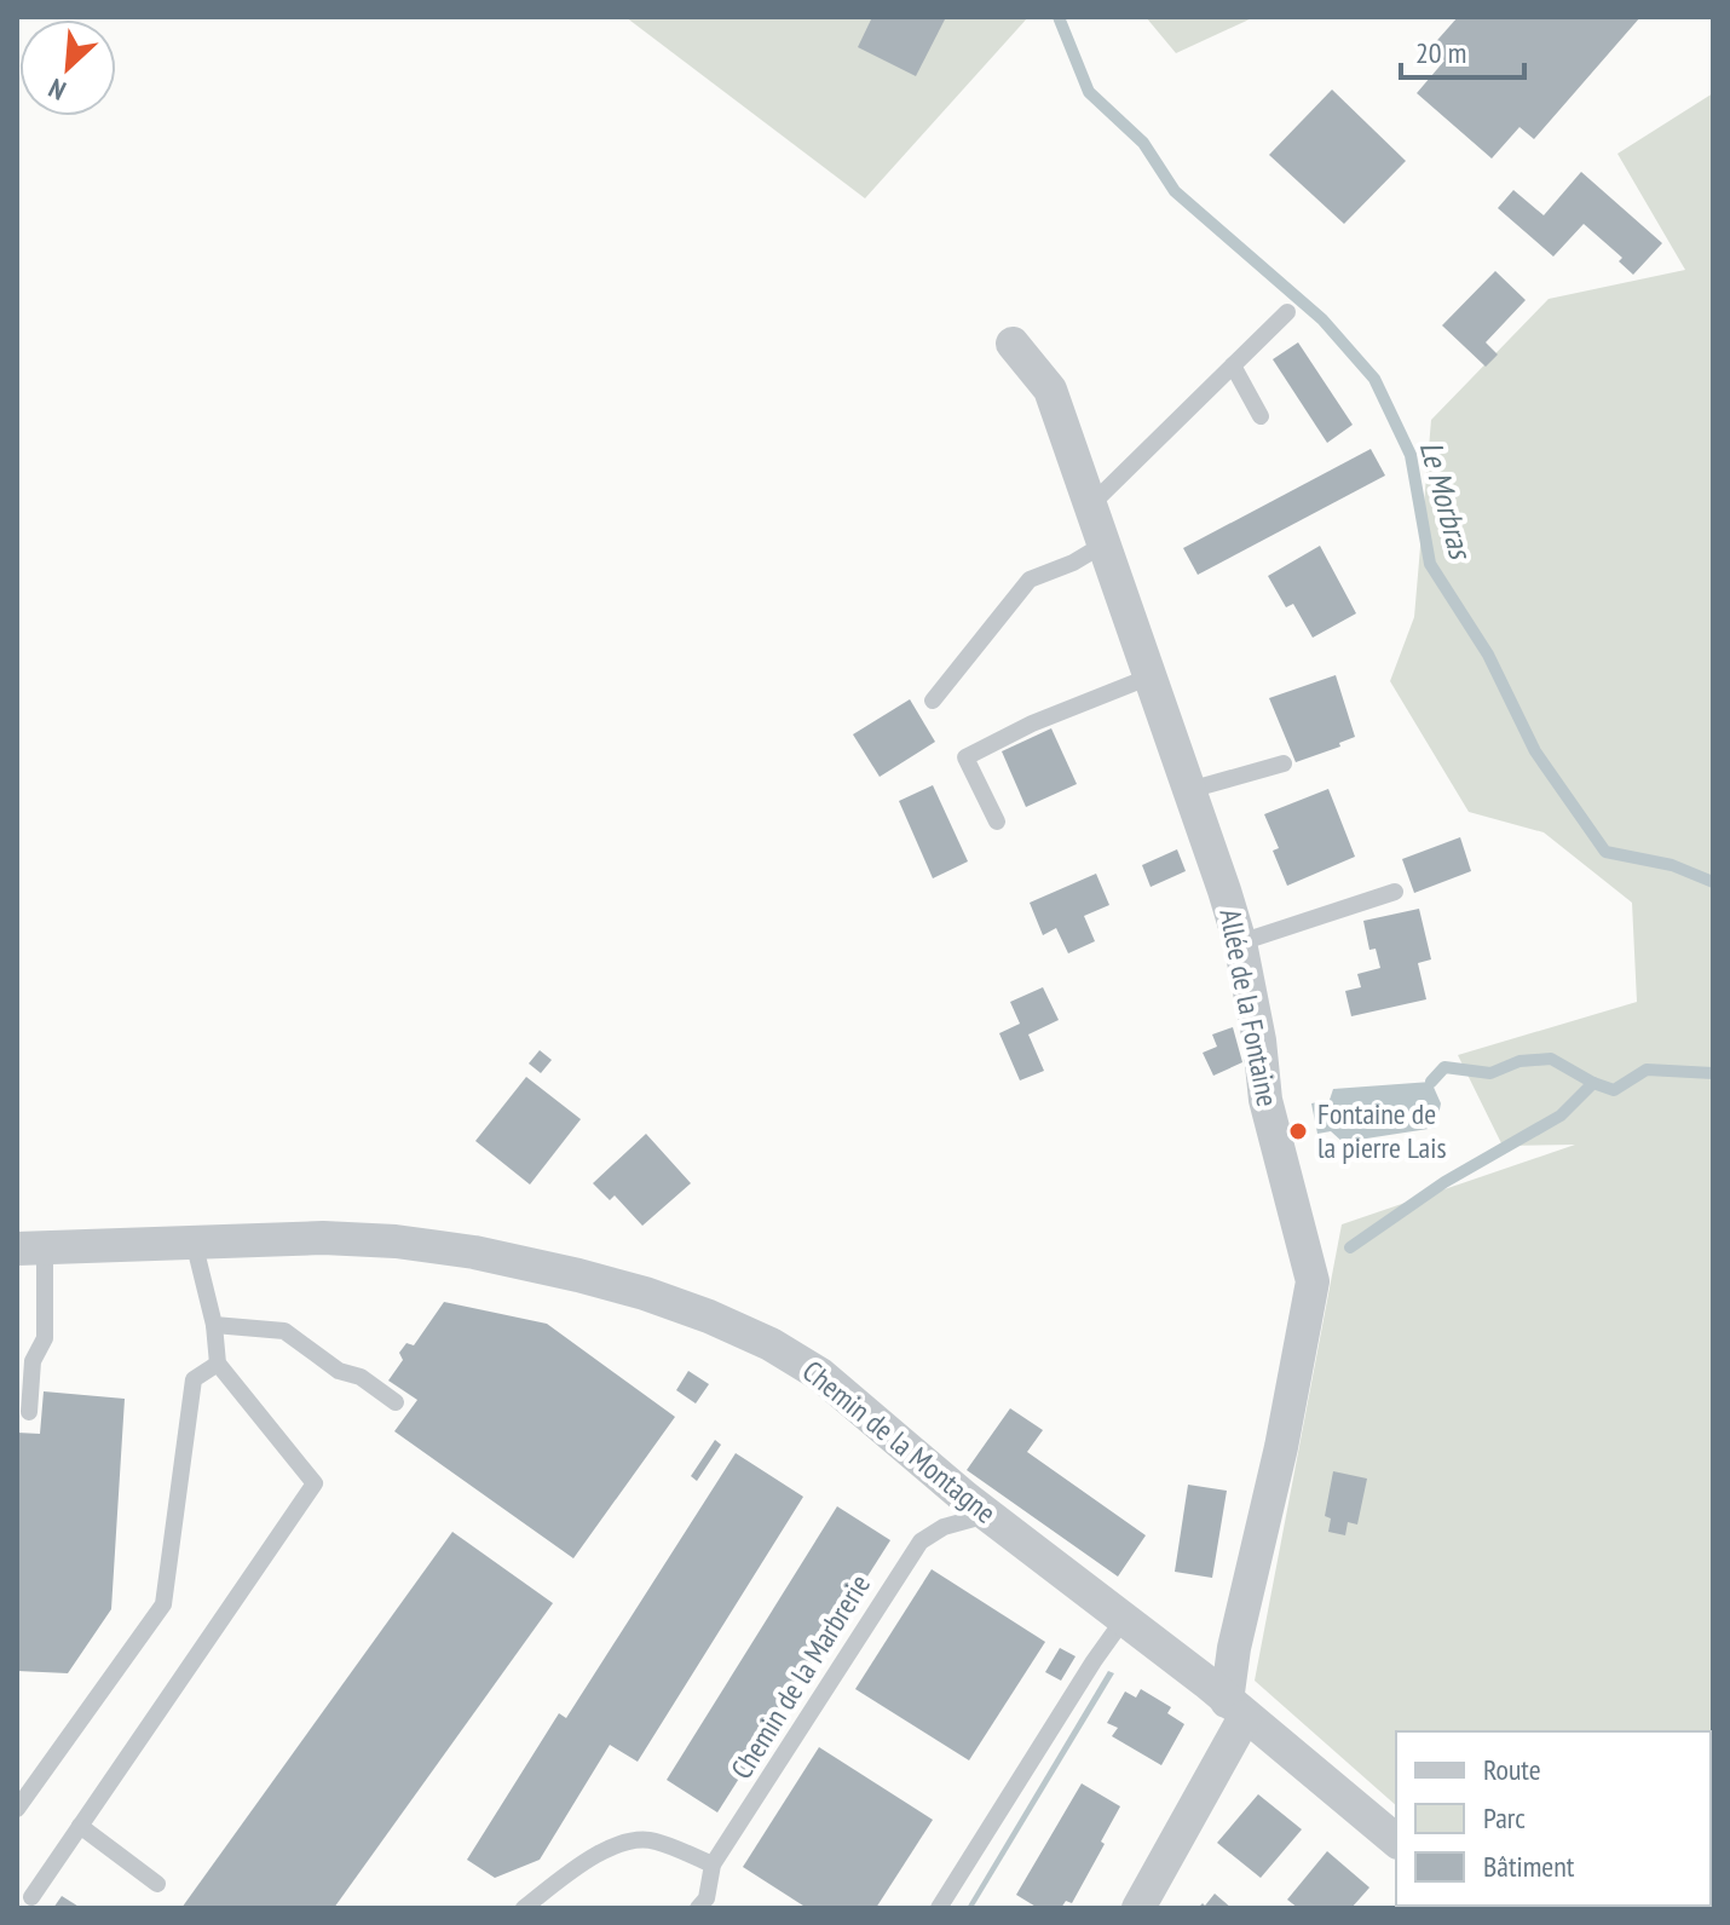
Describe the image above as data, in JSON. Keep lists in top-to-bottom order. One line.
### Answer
{"streets":{"street":["Allée de la Fontaine","Chemin de la Montagne"],"lane":["Chemin de la Marbrerie"]},"crossings":[["Allée de la Fontaine","Chemin de la Montagne"],["Chemin de la Montagne","Chemin de la Marbrerie"]],"water":["Le Morbras"],"places":["Fontaine de la pierre Lais"],"legend":["Route","Parc","Bâtiment"],"scale_bar":"20 m","north":"bottom left"}
